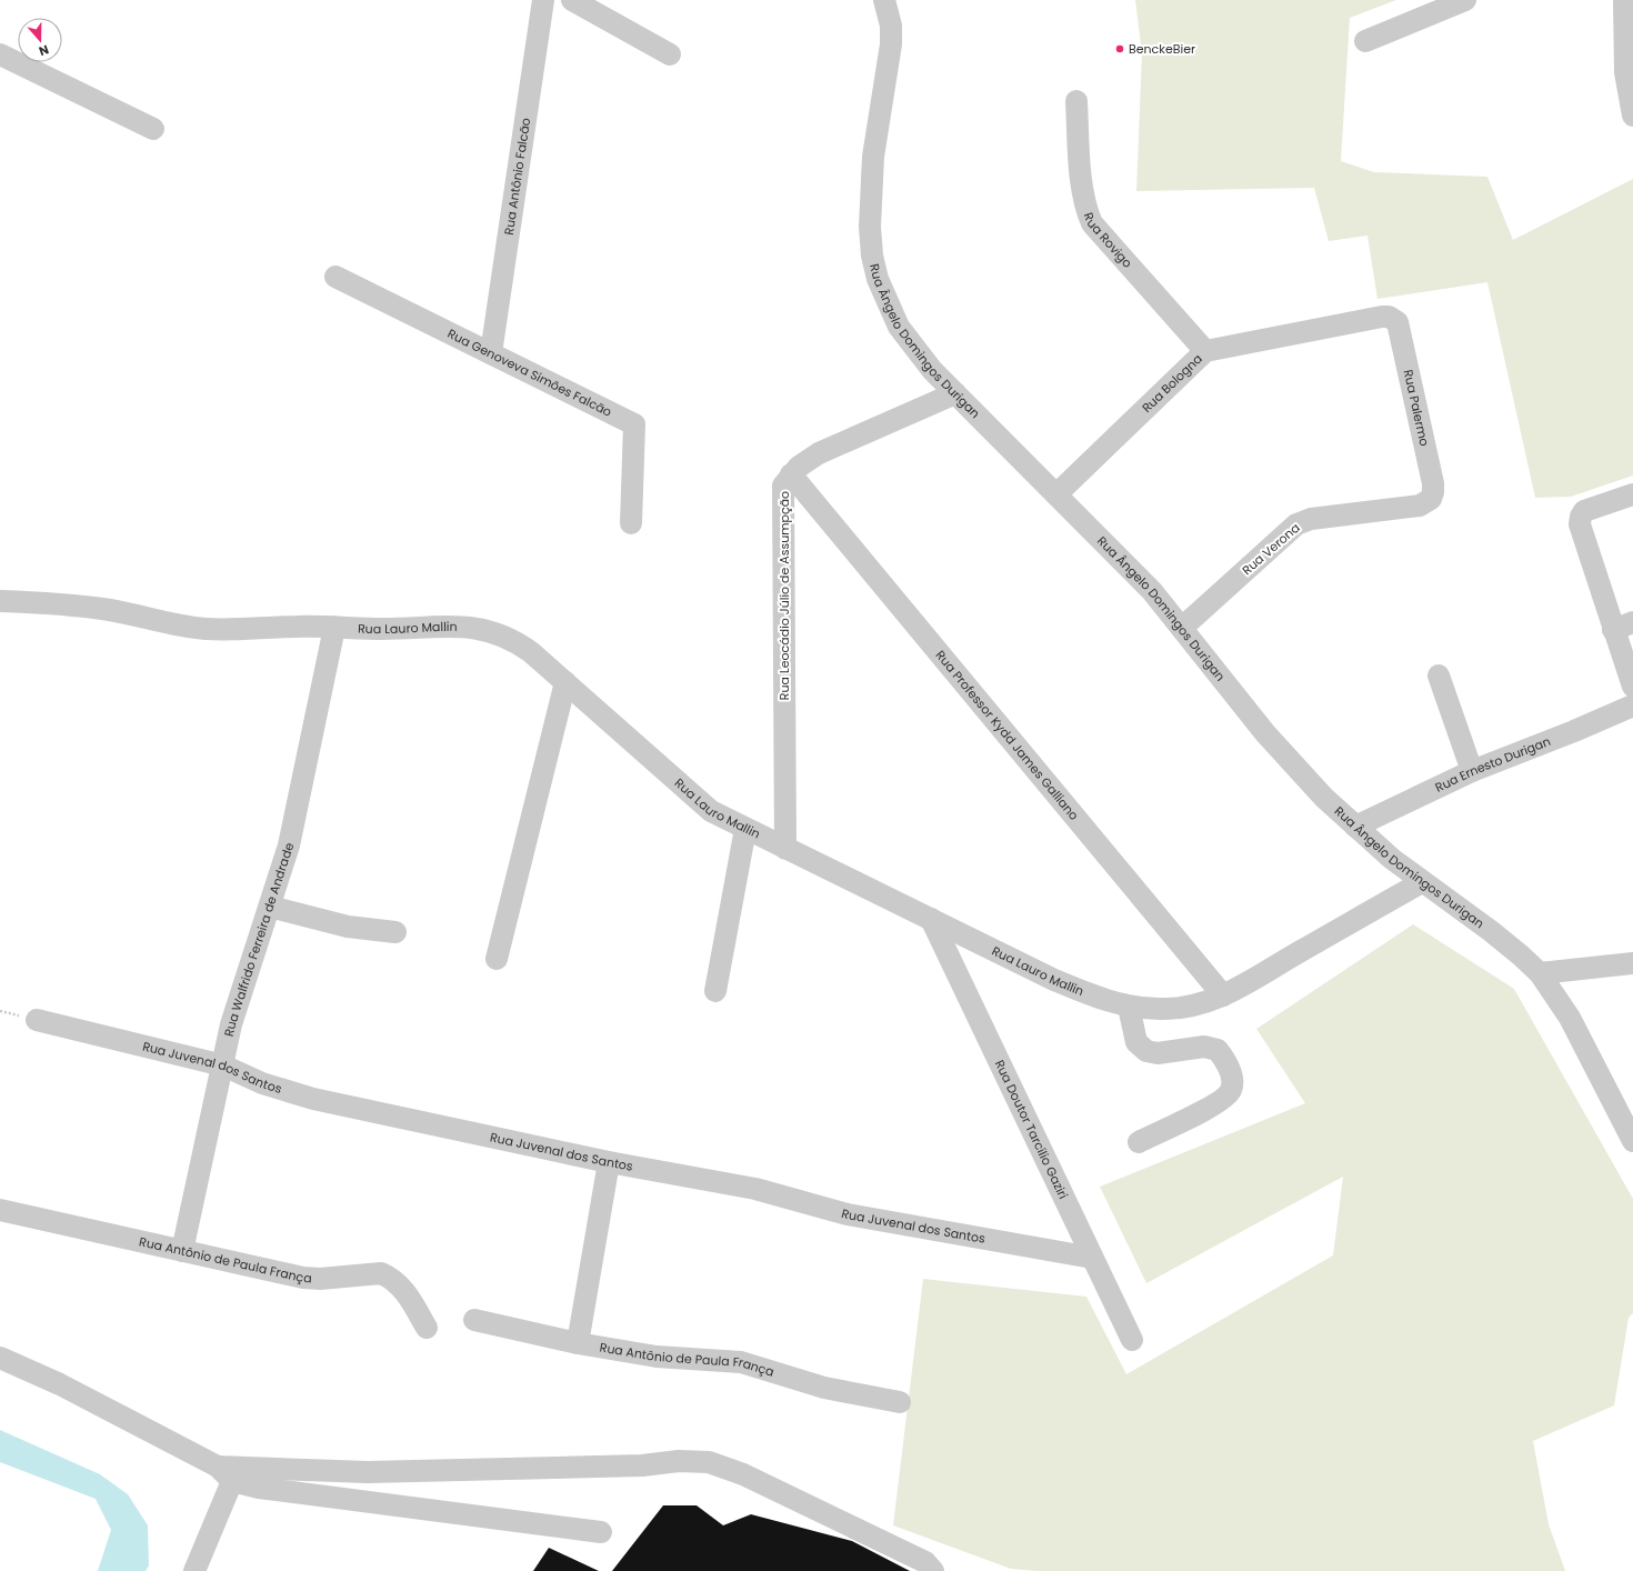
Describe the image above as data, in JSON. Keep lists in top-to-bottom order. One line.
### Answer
{"streets":{"street":["Rua Antônio Falcão","Rua Rovigo","Rua Ângelo Domingos Durigan","Rua Genoveva Simões Falcão","Rua Bologna","Rua Palermo","Rua Verona","Rua Leocádio Júlio de Assumpção","Rua Lauro Mallin","Rua Professor Kydd James Galliano","Rua Ernesto Durigan","Rua Walfrido Ferreira de Andrade","Rua Juvenal dos Santos","Rua Doutor Tarcílio Gaziri","Rua Antônio de Paula França"]},"crossings":[["Rua Antônio Falcão","Rua Genoveva Simões Falcão"],["Rua Rovigo","Rua Bologna"],["Rua Ângelo Domingos Durigan","Rua Bologna"],["Rua Ângelo Domingos Durigan","Rua Verona"],["Rua Ângelo Domingos Durigan","Rua Leocádio Júlio de Assumpção"],["Rua Ângelo Domingos Durigan","Rua Lauro Mallin"],["Rua Ângelo Domingos Durigan","Rua Ernesto Durigan"],["Rua Bologna","Rua Palermo"],["Rua Palermo","Rua Verona"],["Rua Leocádio Júlio de Assumpção","Rua Lauro Mallin"],["Rua Leocádio Júlio de Assumpção","Rua Professor Kydd James Galliano"],["Rua Lauro Mallin","Rua Professor Kydd James Galliano"],["Rua Lauro Mallin","Rua Walfrido Ferreira de Andrade"],["Rua Lauro Mallin","Rua Doutor Tarcílio Gaziri"],["Rua Walfrido Ferreira de Andrade","Rua Juvenal dos Santos"],["Rua Walfrido Ferreira de Andrade","Rua Antônio de Paula França"],["Rua Juvenal dos Santos","Rua Doutor Tarcílio Gaziri"]],"places":["BenckeBier"],"north":"bottom"}
